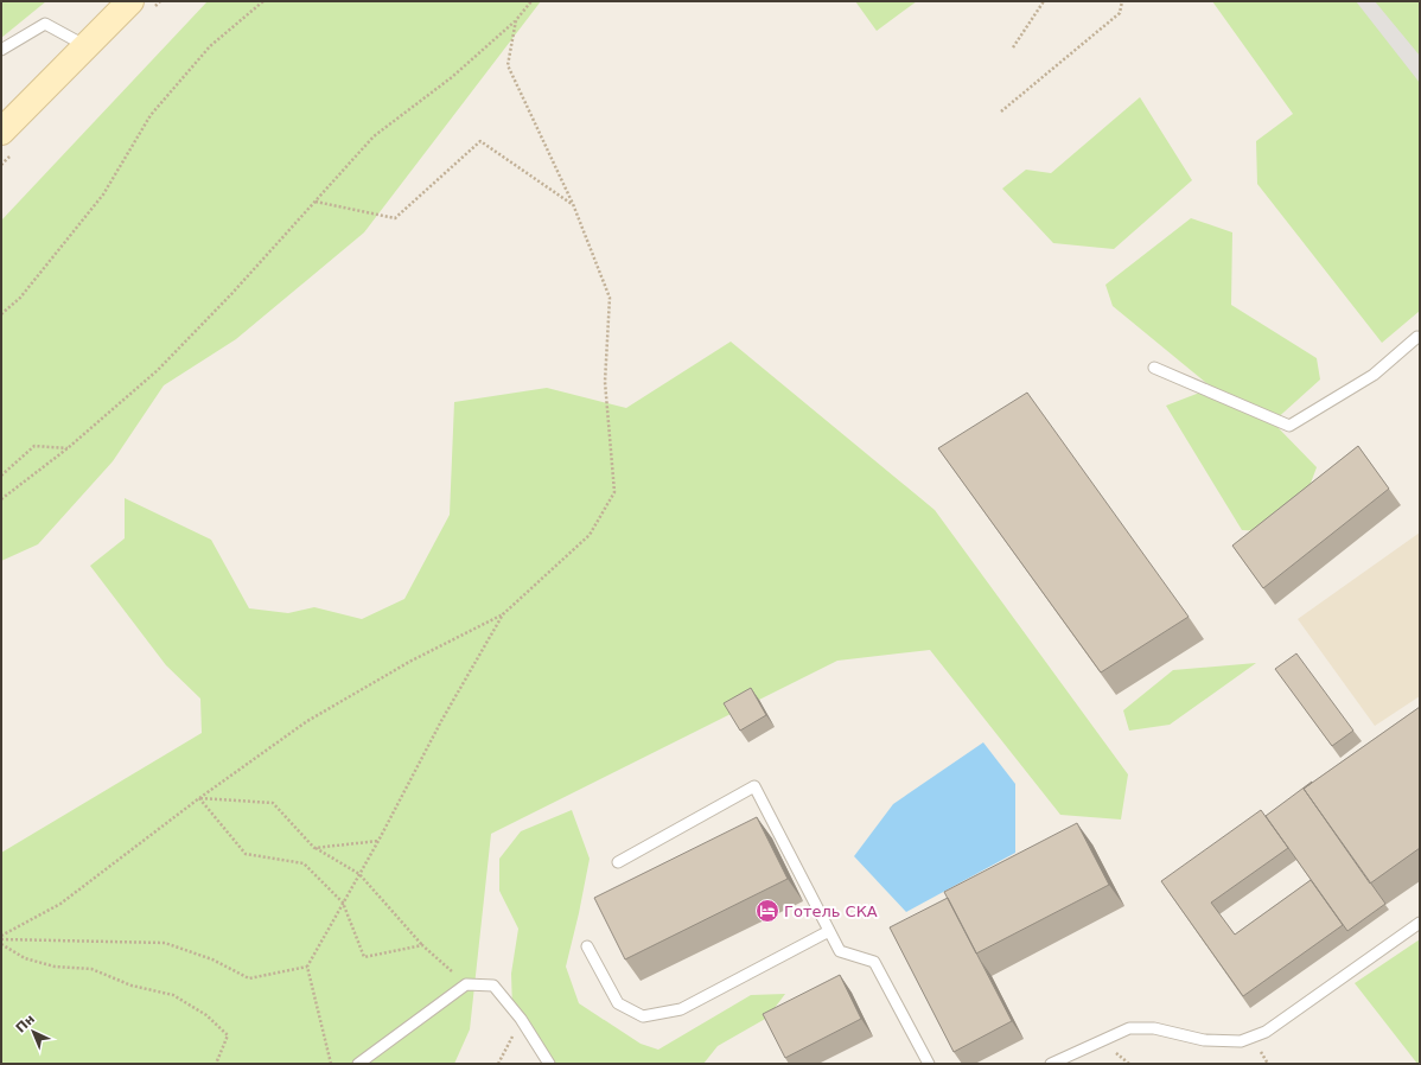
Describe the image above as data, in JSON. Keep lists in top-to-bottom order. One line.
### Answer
{"places":{"hotel":["Готель СКА"]},"north":"top left"}
